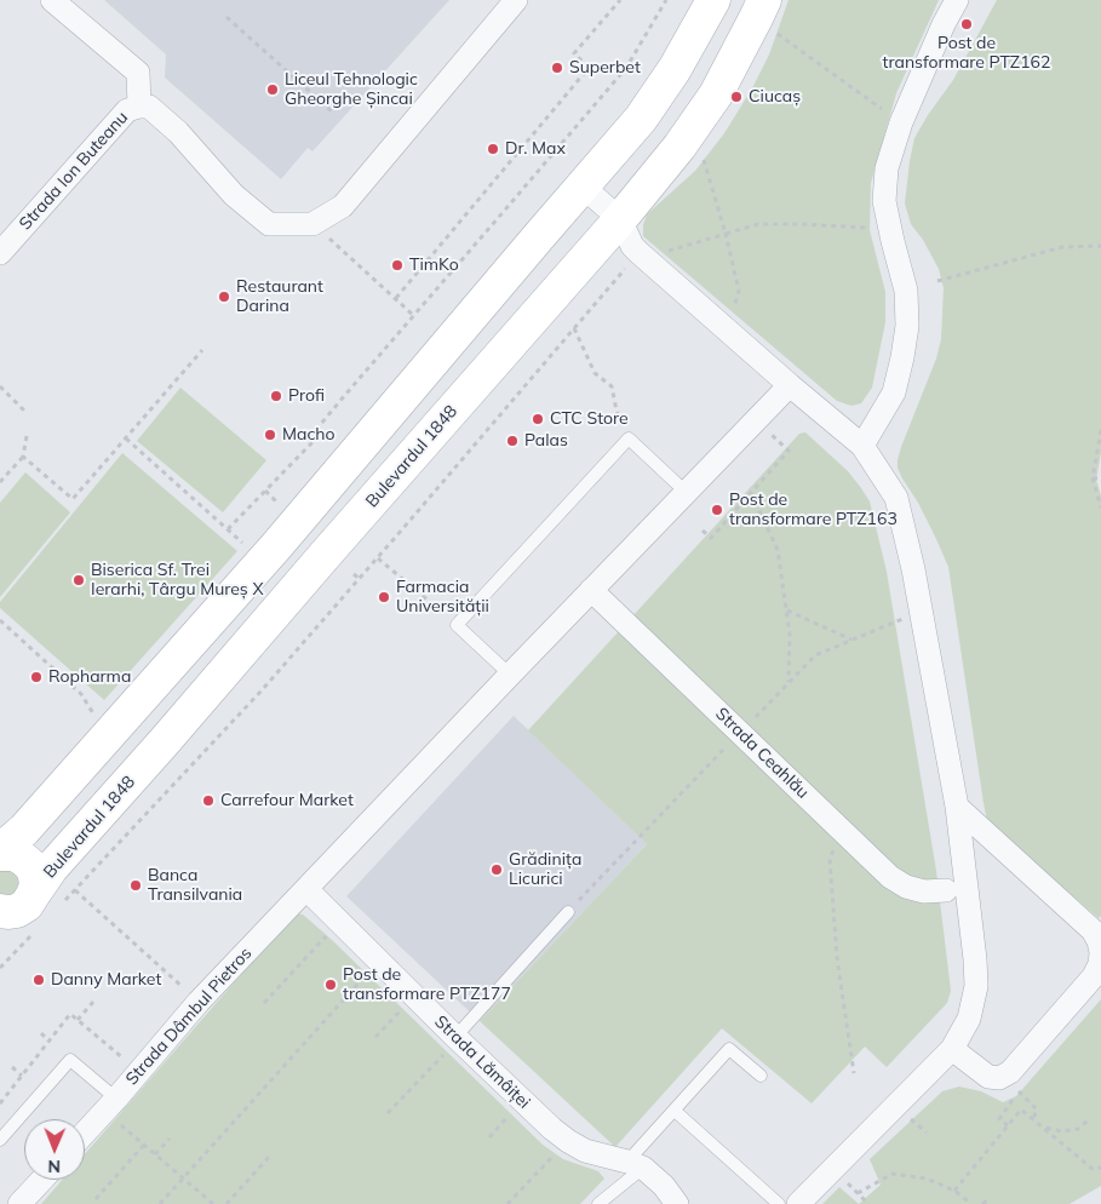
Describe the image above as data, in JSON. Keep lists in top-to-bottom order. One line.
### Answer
{"streets":{"street":["Strada Ion Buteanu","Bulevardul 1848","Strada Ceahlău","Strada Dâmbul Pietros","Strada Lămâiței"]},"crossings":[["Strada Dâmbul Pietros","Strada Lămâiței"]],"places":["Post de transformare PTZ162","Superbet","Liceul Tehnologic Gheorghe Șincai","Ciucaș","Dr. Max","TimKo","Restaurant Darina","Profi","CTC Store","Macho","Palas","Post de transformare PTZ163","Biserica Sf. Trei Ierarhi, Târgu Mureș X","Farmacia Universității","Ropharma","Carrefour Market","Grădinița Licurici","Banca Transilvania","Danny Market","Post de transformare PTZ177"],"north":"bottom"}
